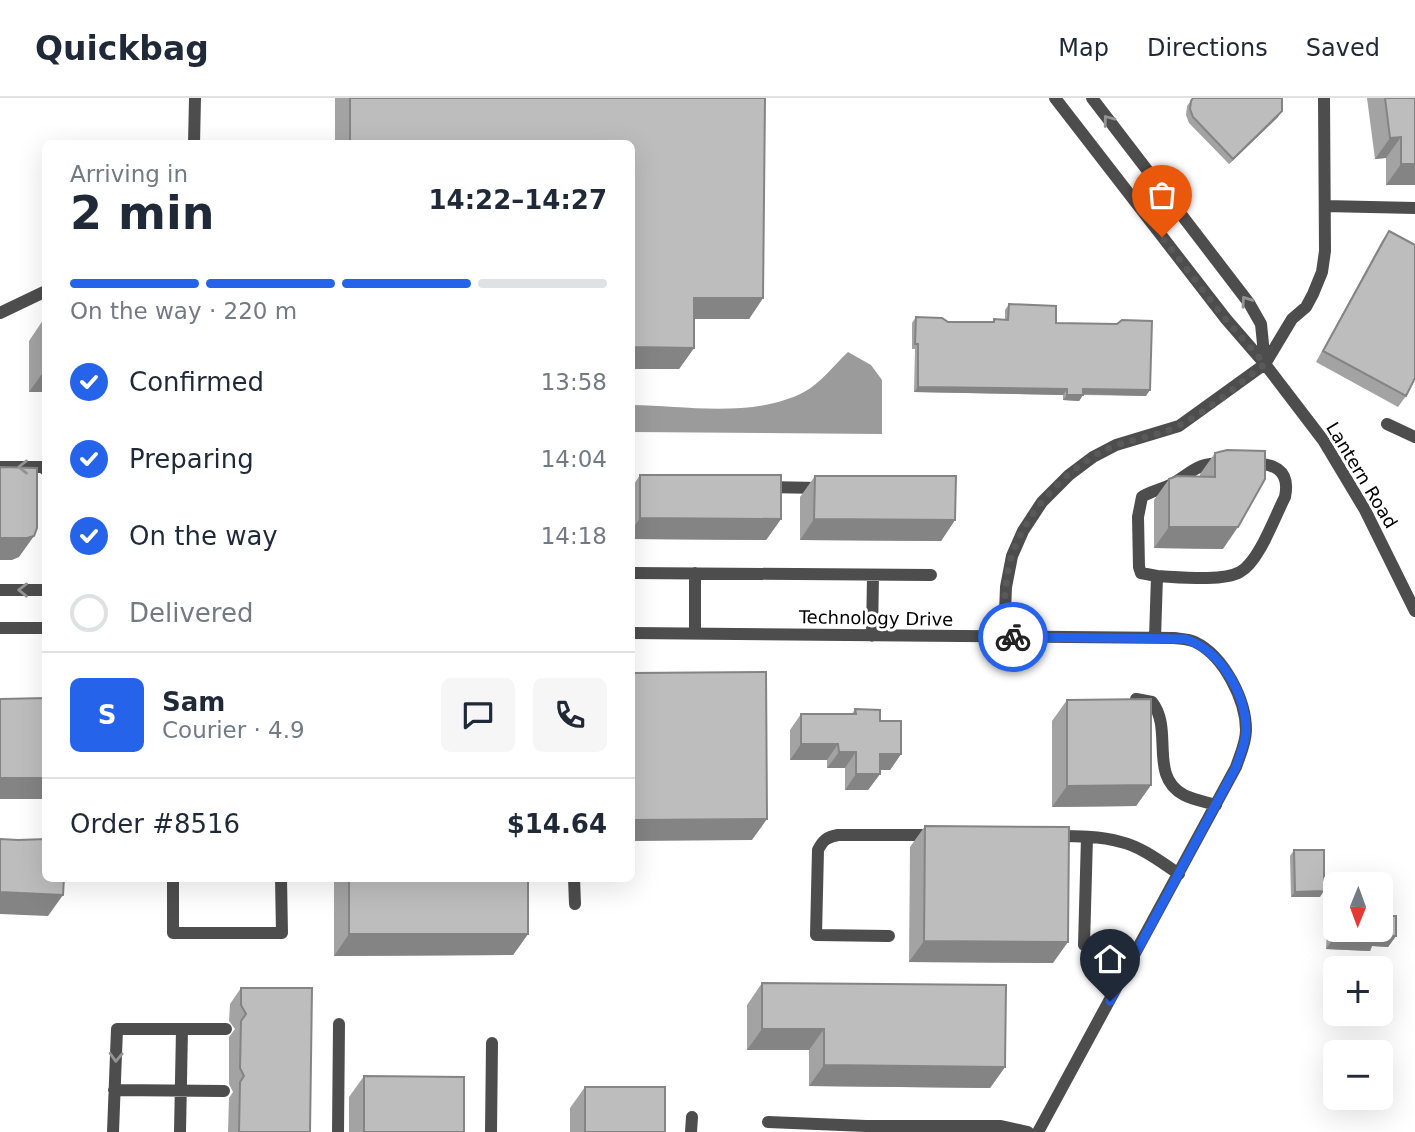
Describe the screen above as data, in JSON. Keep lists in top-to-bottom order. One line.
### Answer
{"streets":{"street":["Lantern Road","Technology Drive"]},"north":"bottom","page":{"header":"Quickbag","nav":["Map","Directions","Saved"],"heading":["2 min","Arriving in","14:22–14:27"],"panel":["Sam","Courier · 4.9","Order #8516","$14.64"],"bar":"On the way · 220 m","list":[["Confirmed","13:58"],["Preparing","14:04"],["On the way","14:18"],"Delivered"],"round":"S","map_buttons":["+","−"]}}
